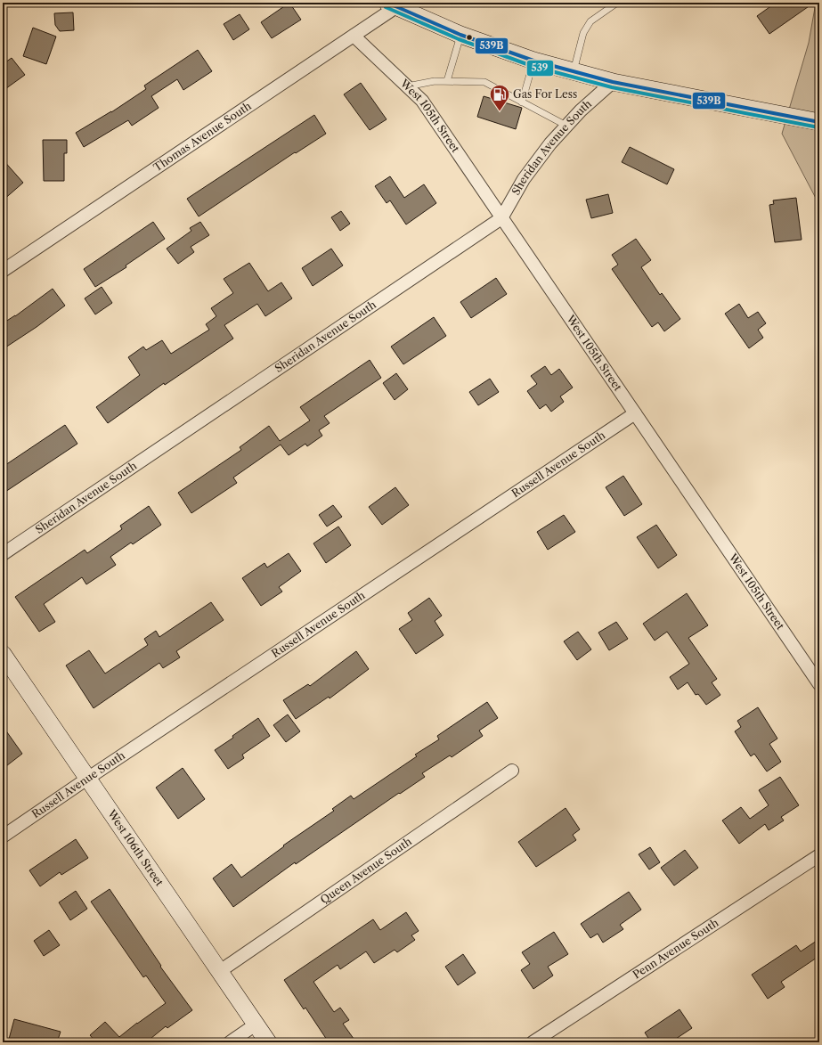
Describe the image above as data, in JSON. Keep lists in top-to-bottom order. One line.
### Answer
{"streets":{"street":["West 105th Street","Thomas Avenue South","Sheridan Avenue South","Russell Avenue South","West 106th Street","Queen Avenue South","Penn Avenue South"]},"crossings":[["West 105th Street","Thomas Avenue South"],["West 105th Street","Sheridan Avenue South"],["West 105th Street","Russell Avenue South"],["Russell Avenue South","West 106th Street"],["West 106th Street","Queen Avenue South"]],"places":{"fuel station":["Gas For Less"]},"lines":["transit line 539B","transit line 539"]}
